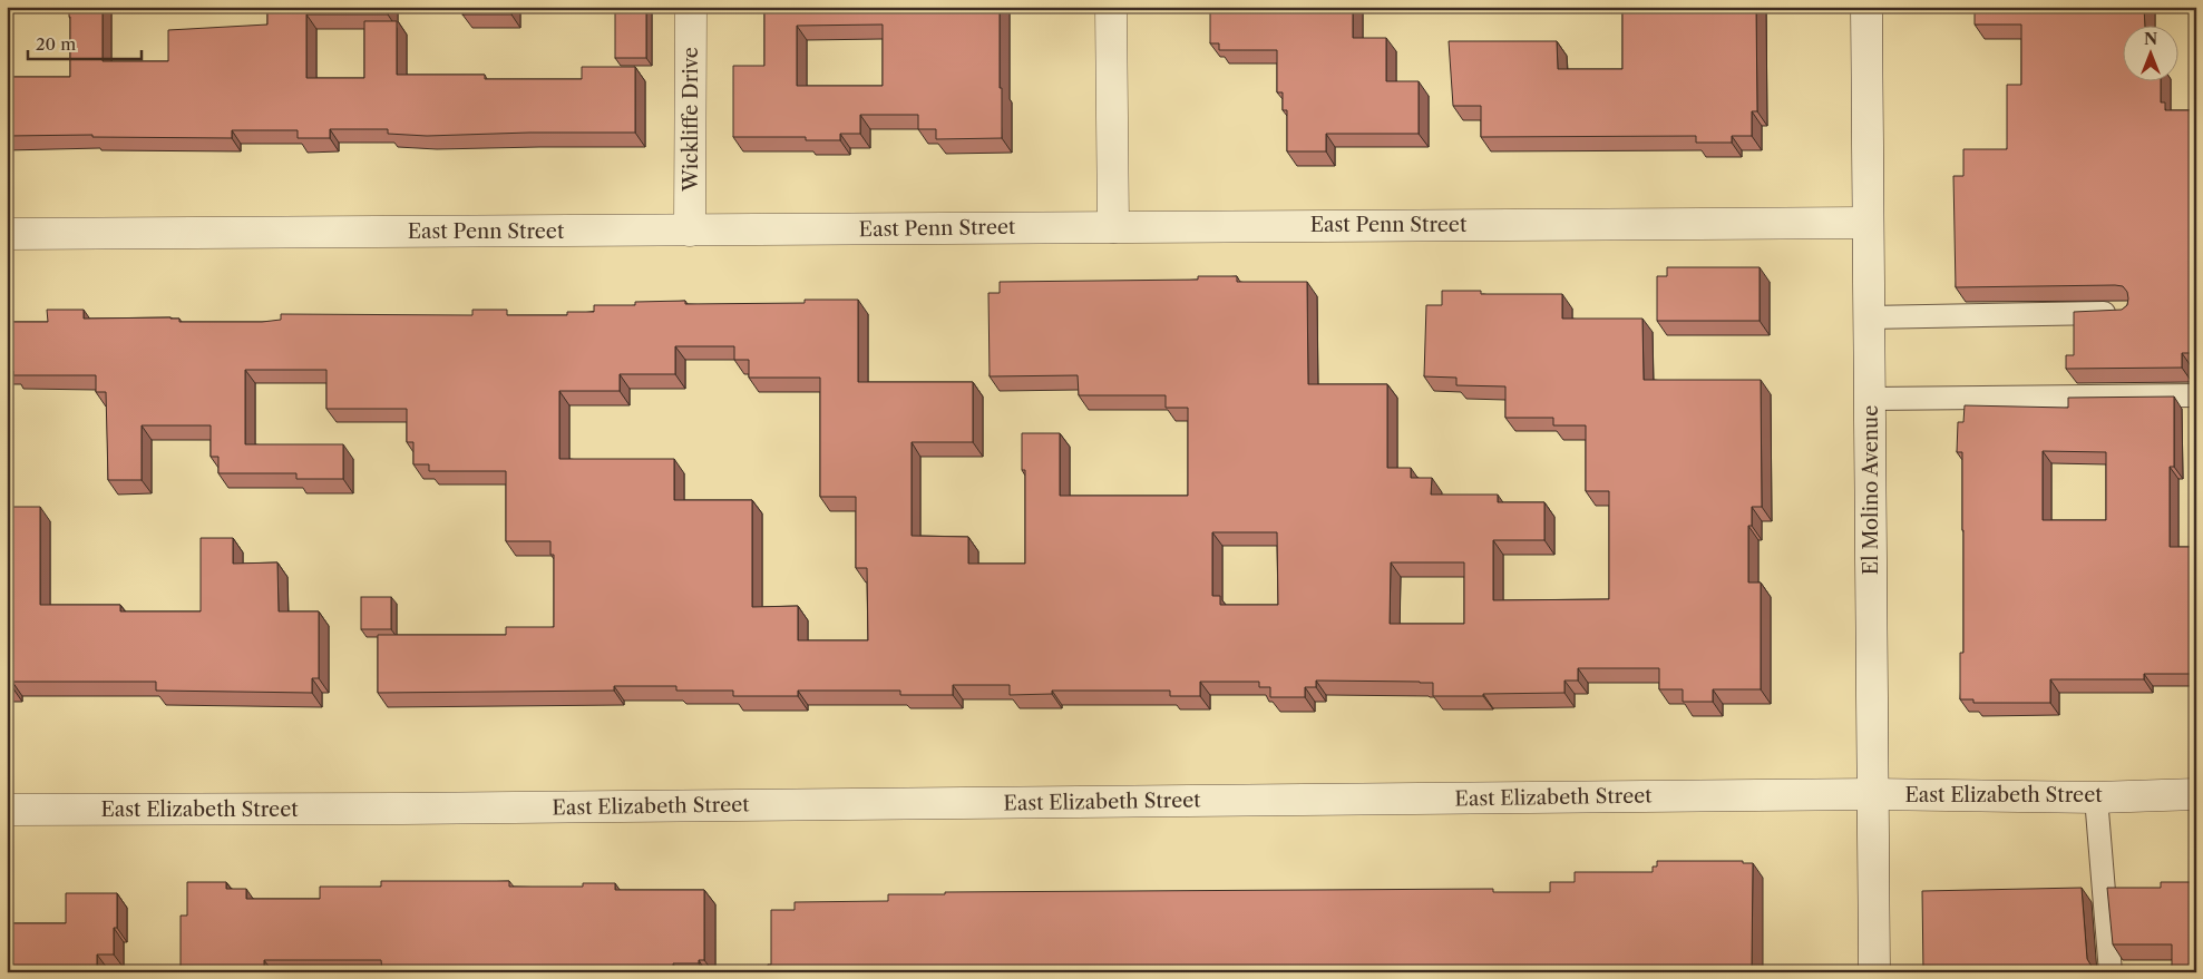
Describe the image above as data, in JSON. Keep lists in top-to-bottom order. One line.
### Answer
{"streets":{"street":["Wickliffe Drive","East Penn Street","El Molino Avenue","East Elizabeth Street"]},"crossings":[["Wickliffe Drive","East Penn Street"],["East Penn Street","El Molino Avenue"],["El Molino Avenue","East Elizabeth Street"]],"scale_bar":"20 m","north":"top"}
